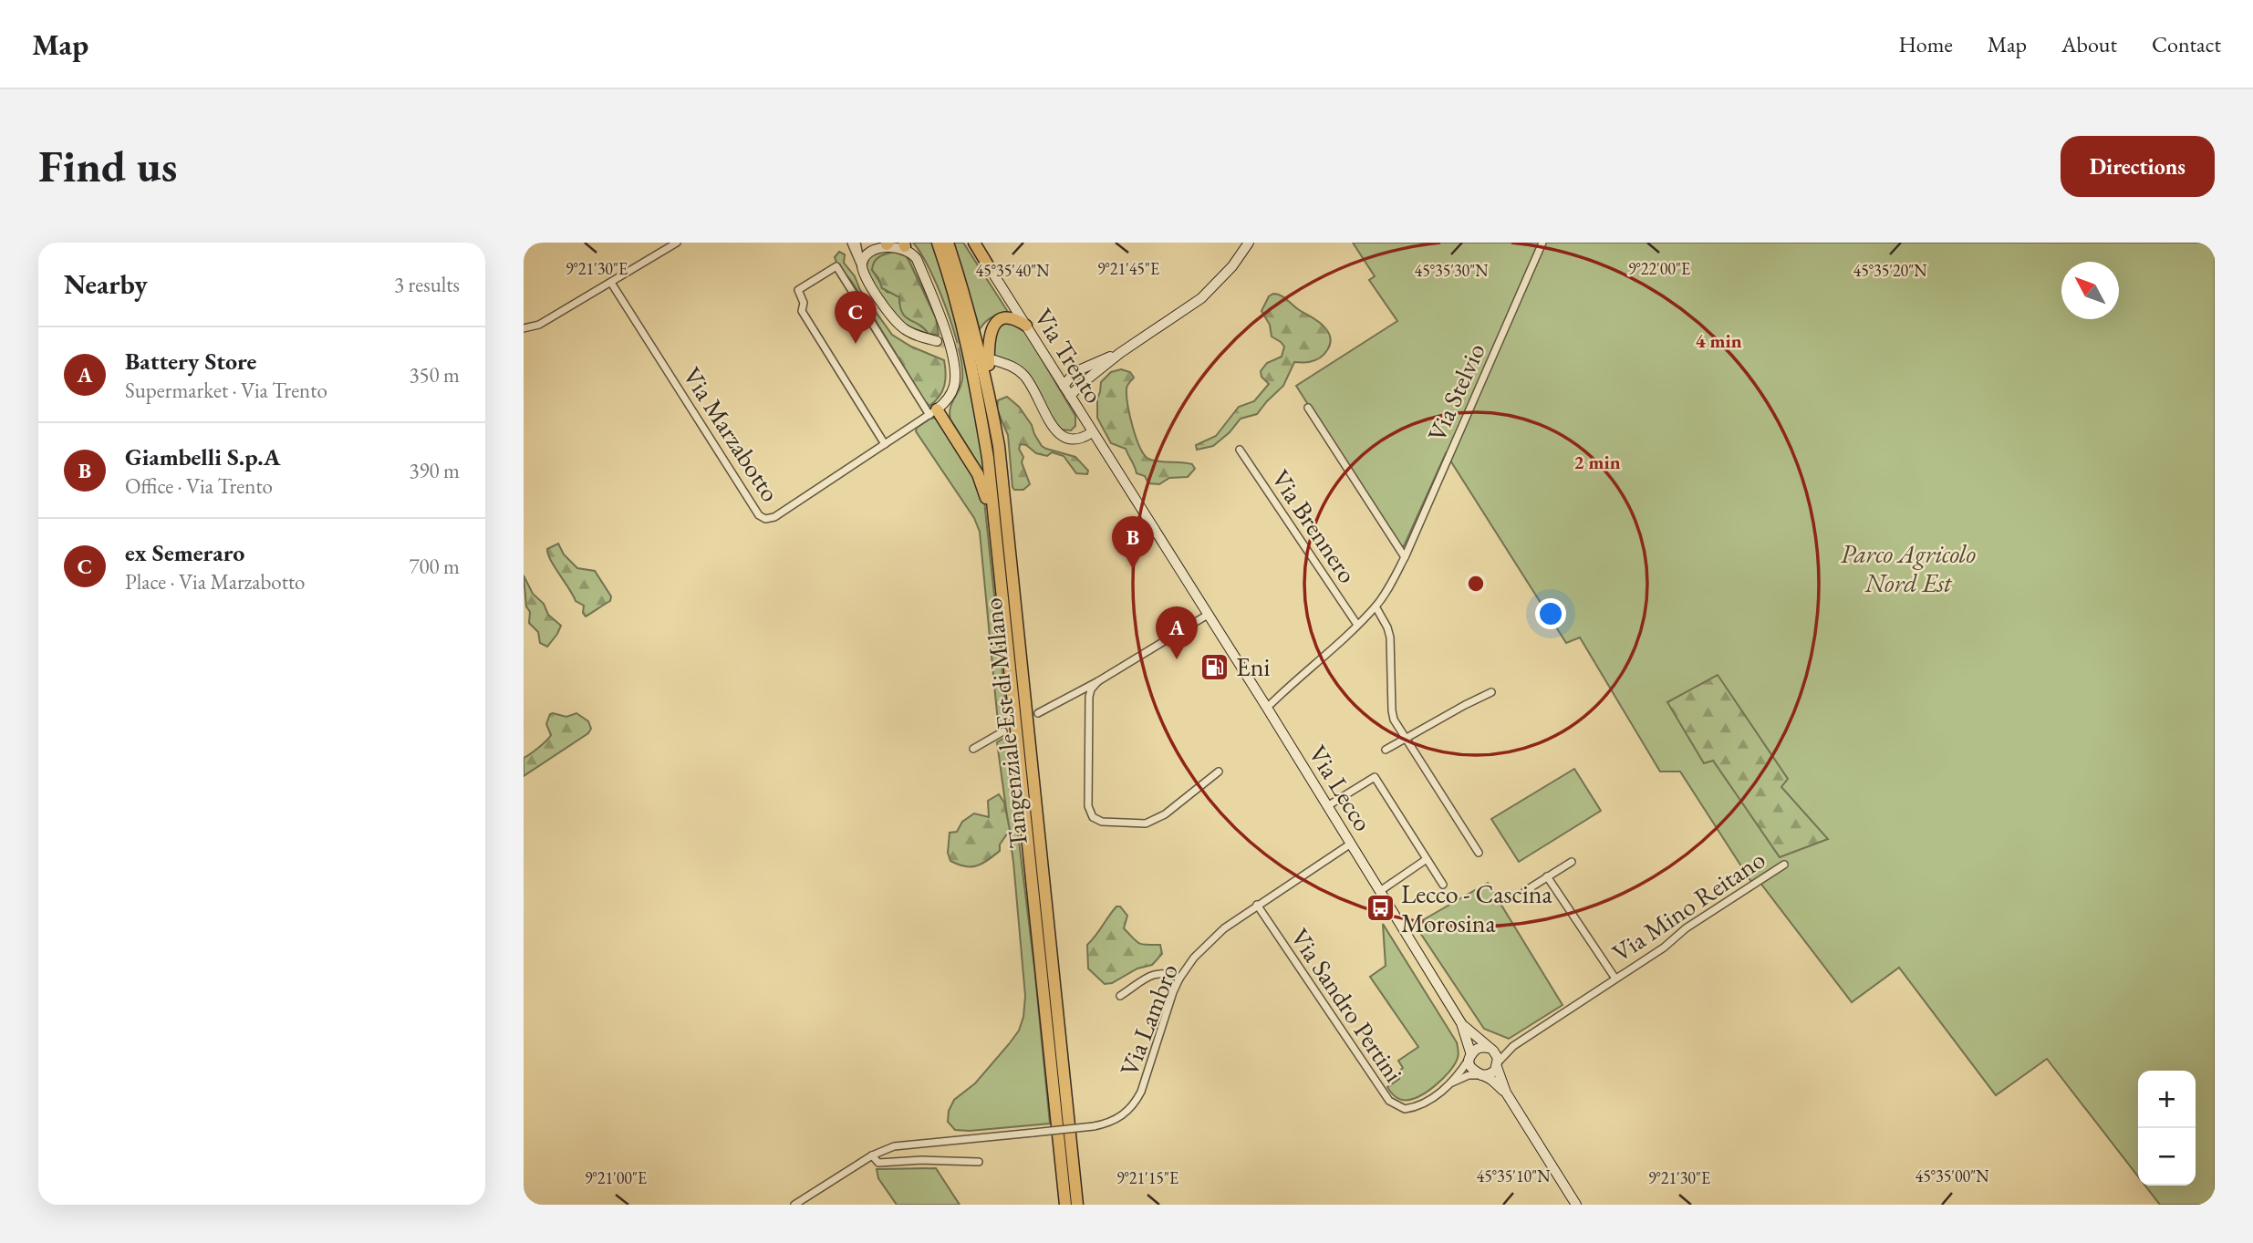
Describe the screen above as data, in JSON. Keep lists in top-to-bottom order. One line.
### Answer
{"streets":{"highway":["Tangenziale Est di Milano"],"street":["Via Trento","Via Stelvio","Via Marzabotto","Via Brennero","Via Lecco","Via Mino Reitano","Via Sandro Pertini","Via Lambro"]},"crossings":[["Via Trento","Via Stelvio"],["Via Trento","Via Lecco"],["Via Stelvio","Via Brennero"],["Via Stelvio","Via Lecco"],["Via Lecco","Via Mino Reitano"],["Via Lecco","Via Lambro"],["Via Sandro Pertini","Via Lambro"]],"parks":["Parco Agricolo Nord Est"],"places":{"fuel station":["Eni"],"bus stop":["Lecco - Cascina Morosina"]},"north":"top left","page":{"header":"Map","nav":["Home","Map","About","Contact"],"buttons":"Directions","title":"Find us","heading":["Nearby","3 results"],"pins":["C","B","A"],"list":[{"mark":"A","name":"Battery Store","note":"Supermarket · Via Trento","value":"350 m"},{"mark":"B","name":"Giambelli S.p.A","note":"Office · Via Trento","value":"390 m"},{"mark":"C","name":"ex Semeraro","note":"Place · Via Marzabotto","value":"700 m"}],"map_buttons":["+","−"]},"coordinates":["9°21'45\"E","9°22'00\"E","9°21'30\"E","45°35'40\"N","45°35'30\"N","45°35'20\"N","45°35'10\"N","45°35'00\"N","9°21'00\"E","9°21'15\"E"],"rings":["4 min","2 min"]}
